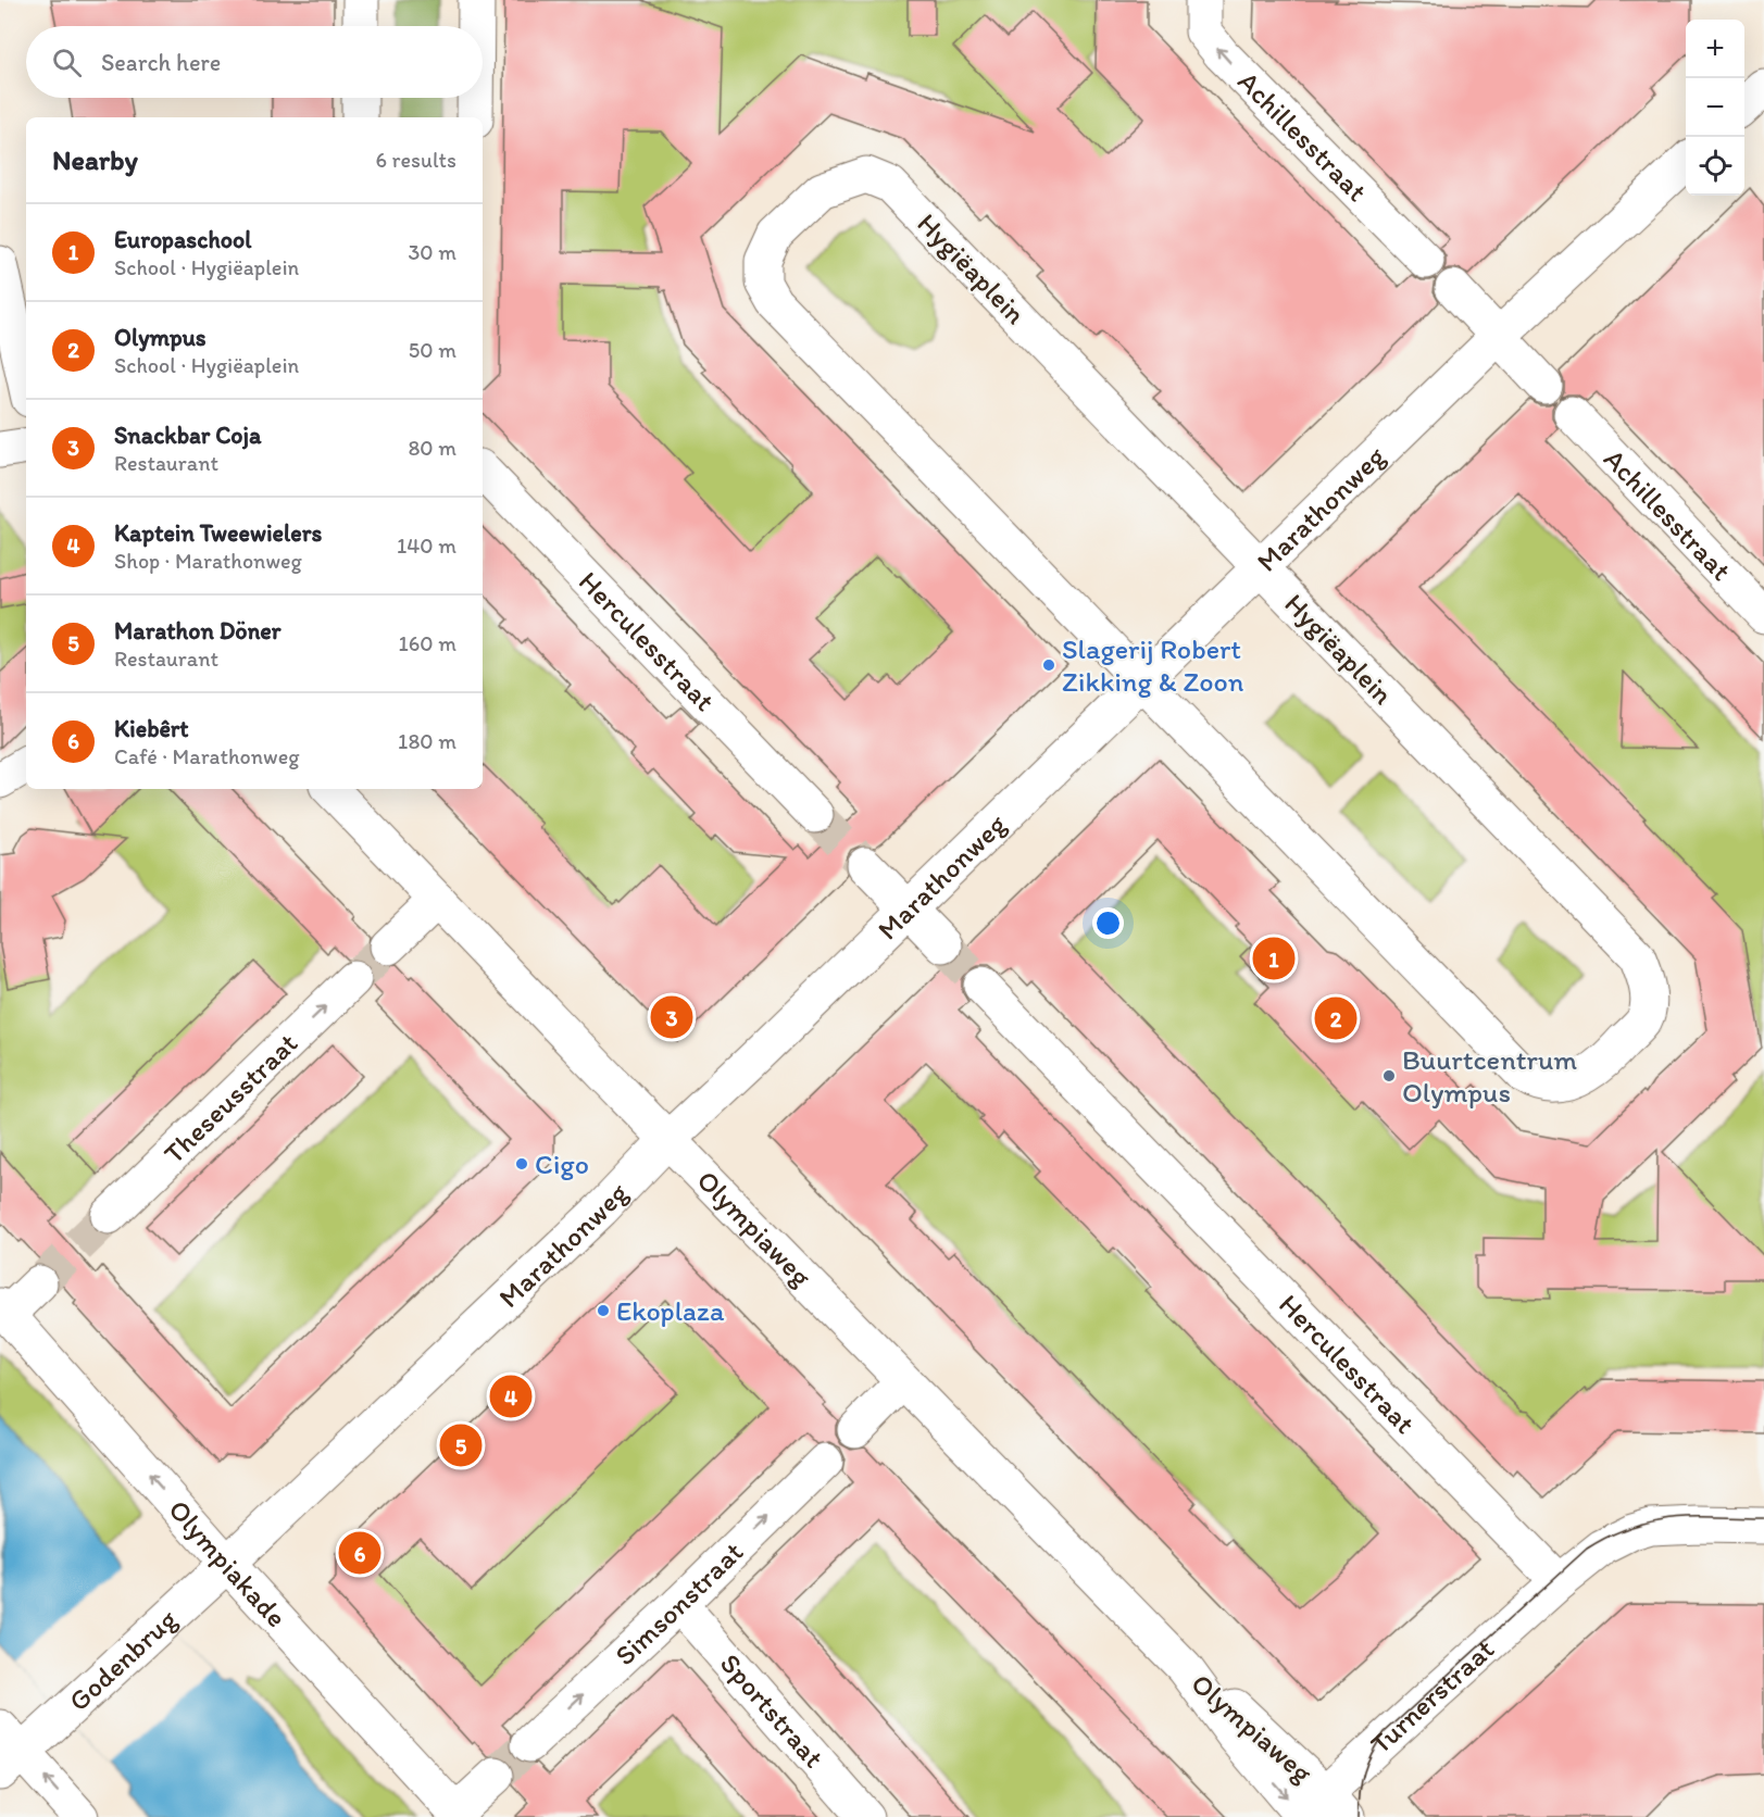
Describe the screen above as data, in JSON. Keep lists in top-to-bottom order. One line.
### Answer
{"streets":{"street":["Achillesstraat","Hygiëaplein","Marathonweg","Herculesstraat","Theseusstraat","Olympiaweg","Olympiakade","Simsonstraat","Godenbrug","Turnerstraat","Sportstraat"]},"crossings":[["Hygiëaplein","Marathonweg"],["Marathonweg","Olympiaweg"],["Marathonweg","Olympiakade"],["Marathonweg","Godenbrug"],["Herculesstraat","Turnerstraat"],["Olympiaweg","Turnerstraat"],["Simsonstraat","Sportstraat"]],"one_way":["Achillesstraat","Theseusstraat","Olympiakade","Simsonstraat"],"places":["Slagerij Robert Zikking & Zoon","Buurtcentrum Olympus","Cigo","Ekoplaza"],"page":{"map_buttons":["+","−"],"search":"Search here","heading":["Nearby","6 results"],"list":[{"mark":"1","name":"Europaschool","note":"School · Hygiëaplein","value":"30 m"},{"mark":"2","name":"Olympus","note":"School · Hygiëaplein","value":"50 m"},{"mark":"3","name":"Snackbar Coja","note":"Restaurant","value":"80 m"},{"mark":"4","name":"Kaptein Tweewielers","note":"Shop · Marathonweg","value":"140 m"},{"mark":"5","name":"Marathon Döner","note":"Restaurant","value":"160 m"},{"mark":"6","name":"Kiebêrt","note":"Café · Marathonweg","value":"180 m"}],"pins":["1","3","2","4","5","6"]}}
